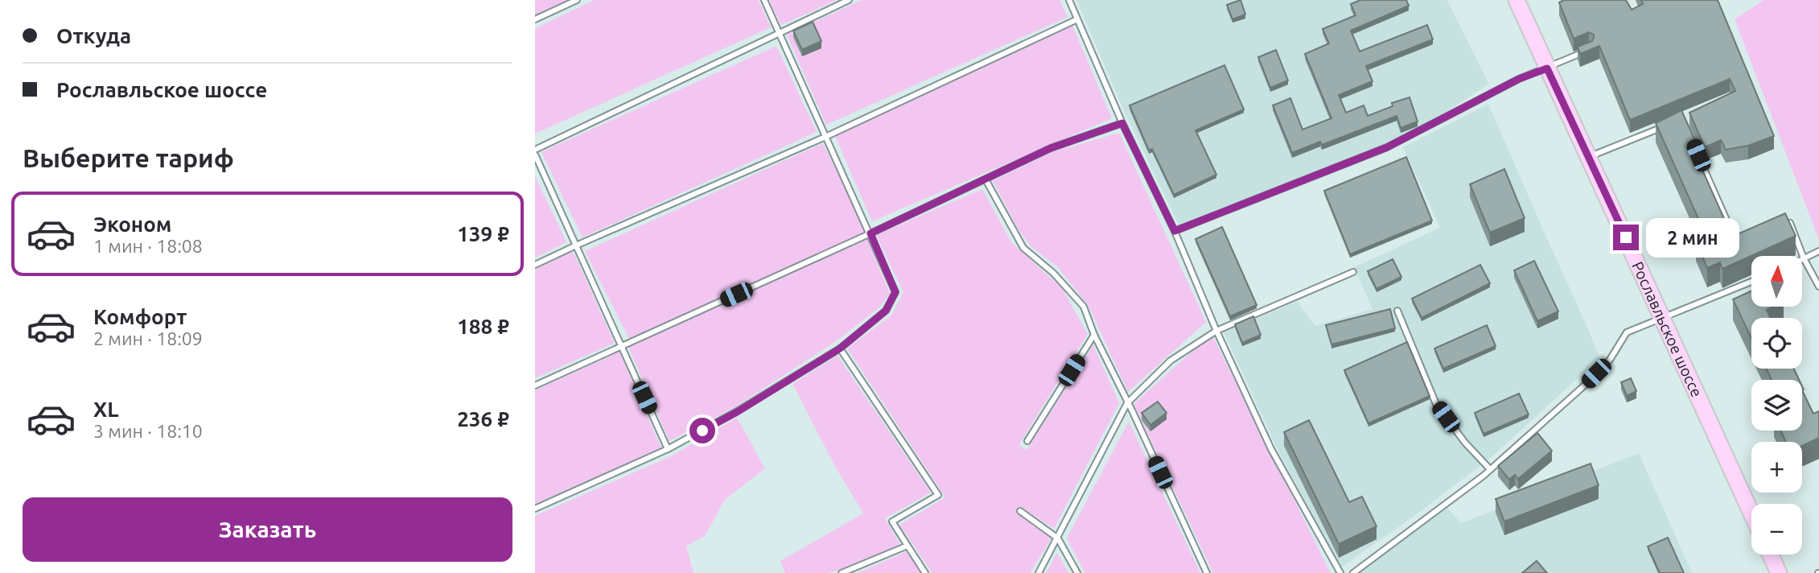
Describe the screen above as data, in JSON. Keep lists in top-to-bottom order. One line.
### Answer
{"streets":{"main road":["Рославльское шоссе"]},"north":"top","page":{"banner":["Откуда","Рославльское шоссе"],"heading":"Выберите тариф","list":[{"name":"Эконом","note":"1 мин · 18:08","value":"139 ₽"},{"name":"Комфорт","note":"2 мин · 18:09","value":"188 ₽"},{"name":"XL","note":"3 мин · 18:10","value":"236 ₽"}],"bubble":"2 мин","map_buttons":["+","−"],"buttons":"Заказать"}}
